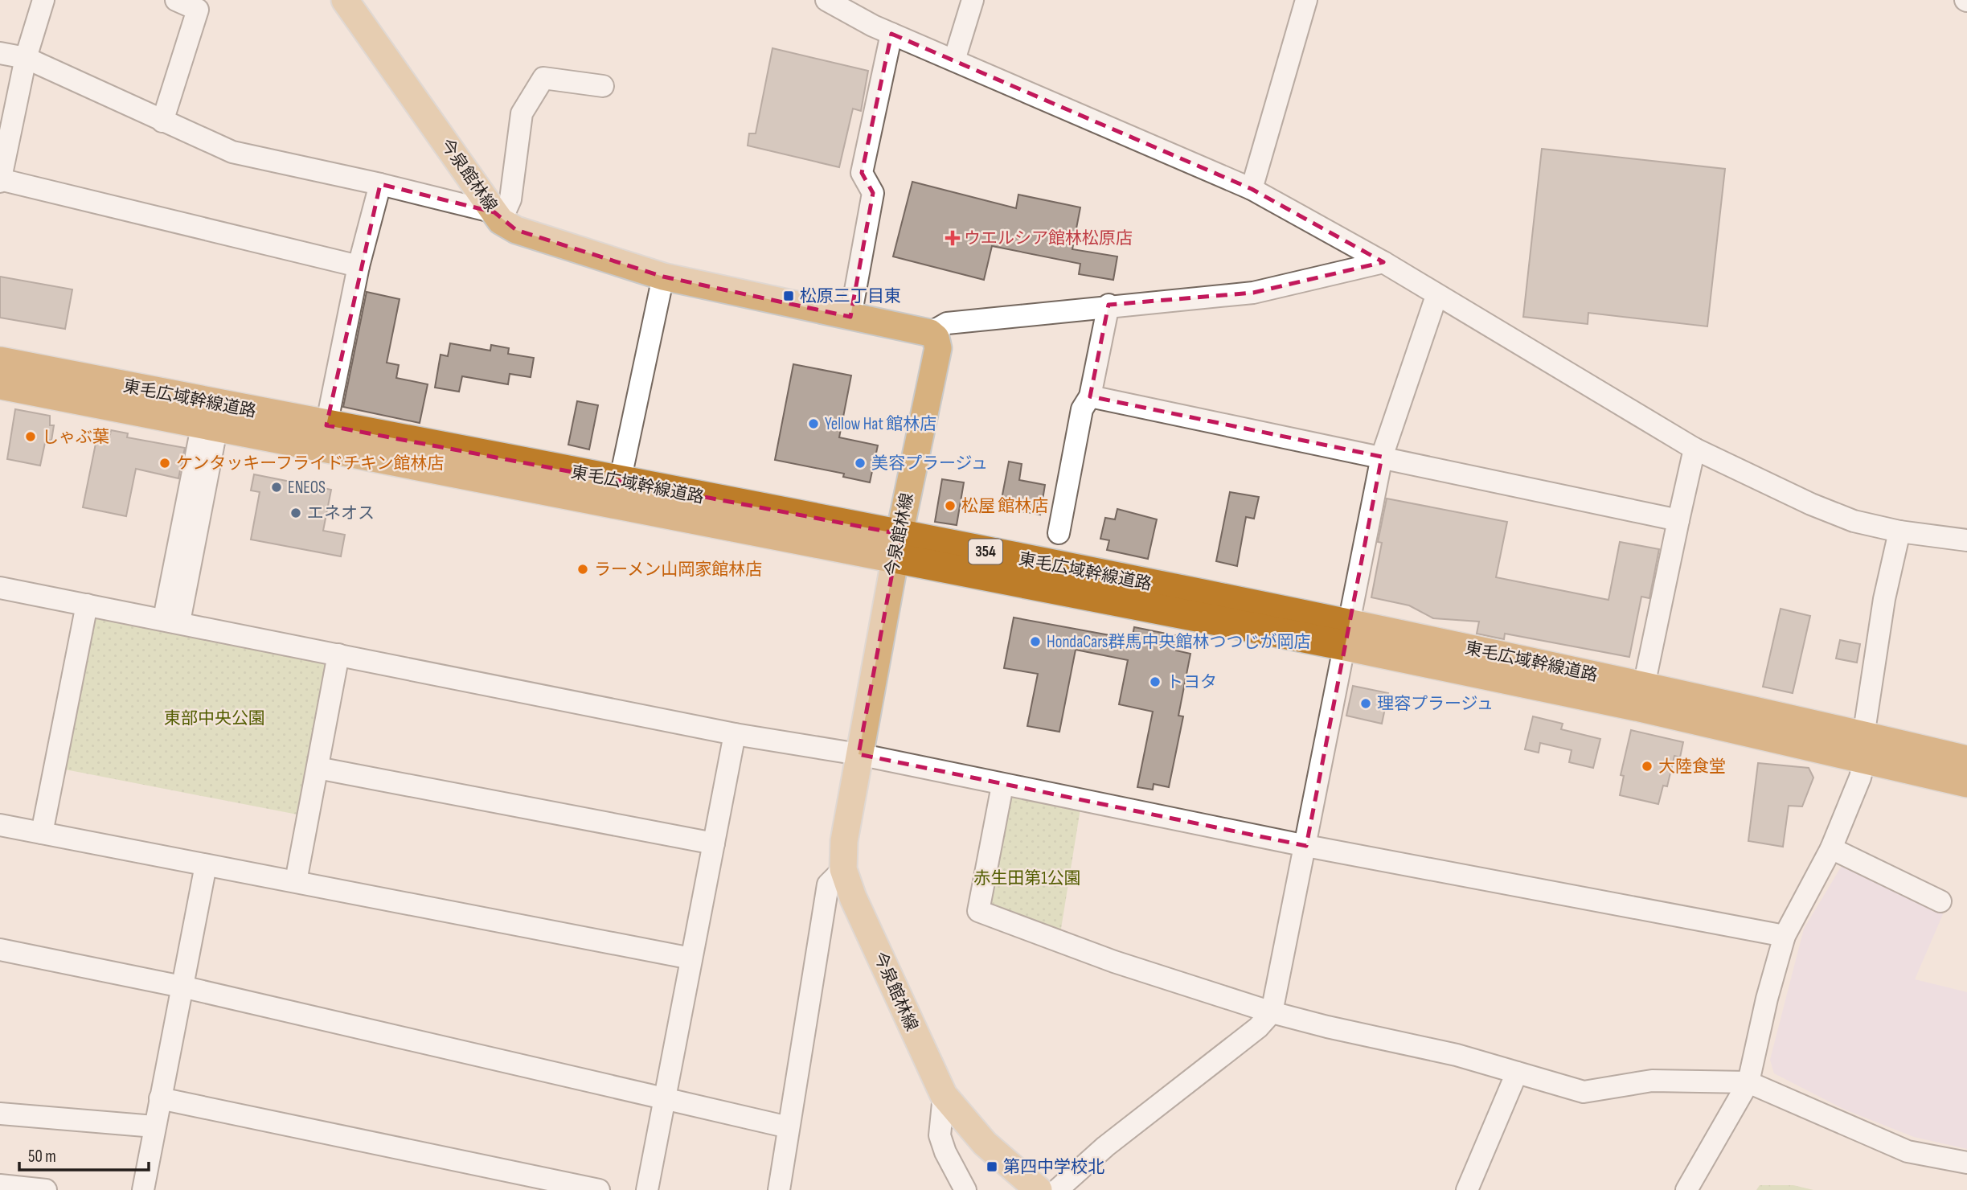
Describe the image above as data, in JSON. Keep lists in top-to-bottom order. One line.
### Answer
{"streets":{"highway":["東毛広域幹線道路","354"],"main road":["今泉館林線"]},"crossings":[["今泉館林線","東毛広域幹線道路"]],"parks":["東部中央公園","赤生田第1公園"],"places":{"health":["ウエルシア館林松原店"],"transit":["松原三丁目東","第四中学校北"],"other":["Yellow Hat 館林店","しゃぶ葉","ケンタッキーフライドチキン館林店","美容プラージュ","ENEOS","松屋 館林店","エネオス","ラーメン山岡家館林店","HondaCars群馬中央館林つつじが岡店","トヨタ","理容プラージュ","大陸食堂"]},"scale_bar":"50 m"}
